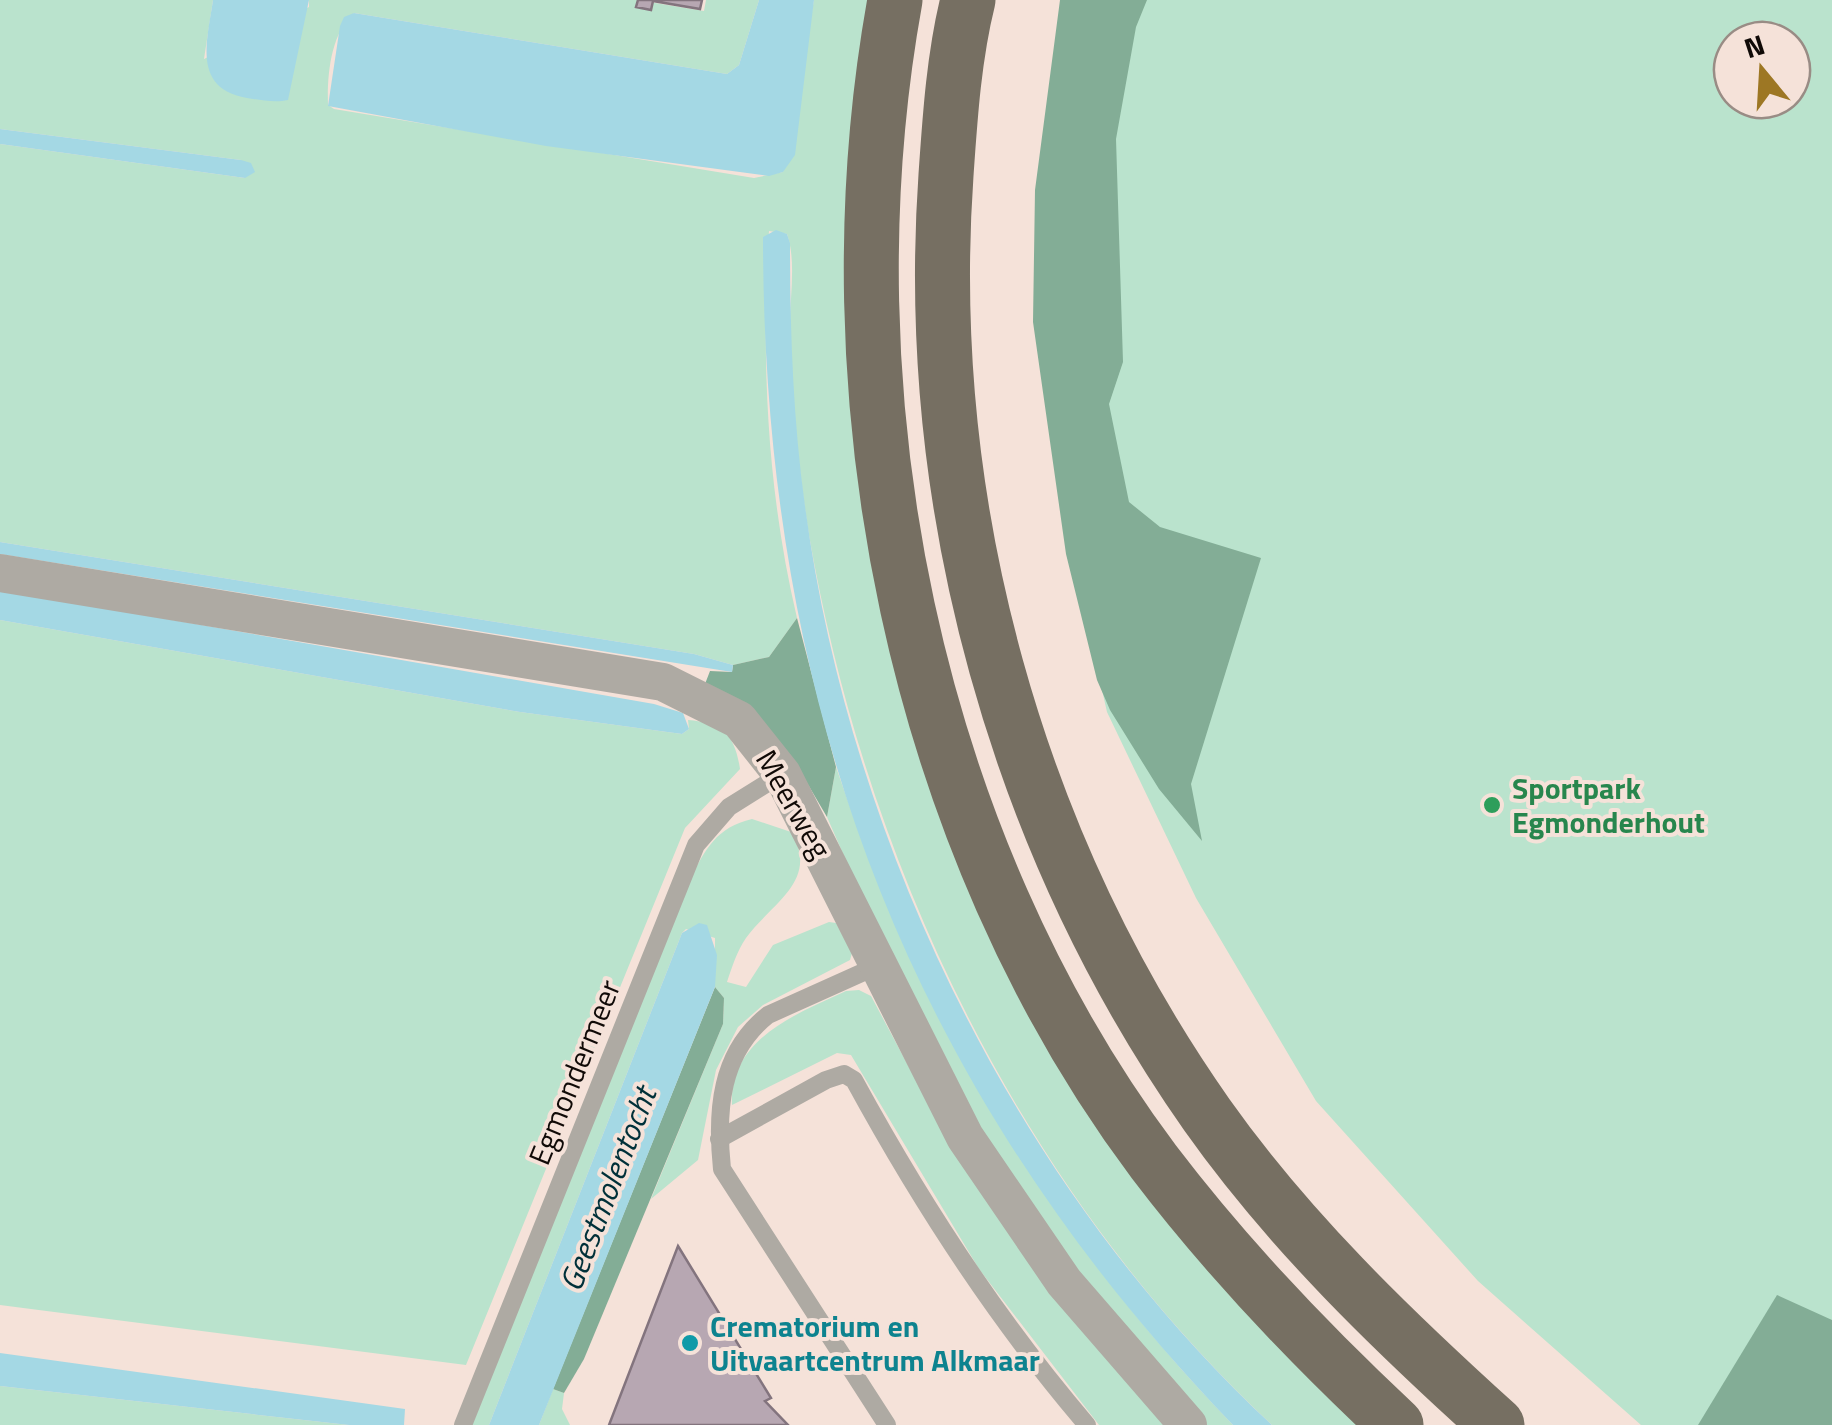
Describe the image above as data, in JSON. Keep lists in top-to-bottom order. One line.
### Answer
{"streets":{"street":["Meerweg"],"lane":["Egmondermeer"]},"crossings":[["Meerweg","Egmondermeer"]],"water":["Geestmolentocht"],"places":["Sportpark Egmonderhout","Crematorium en Uitvaartcentrum Alkmaar"],"north":"top"}
